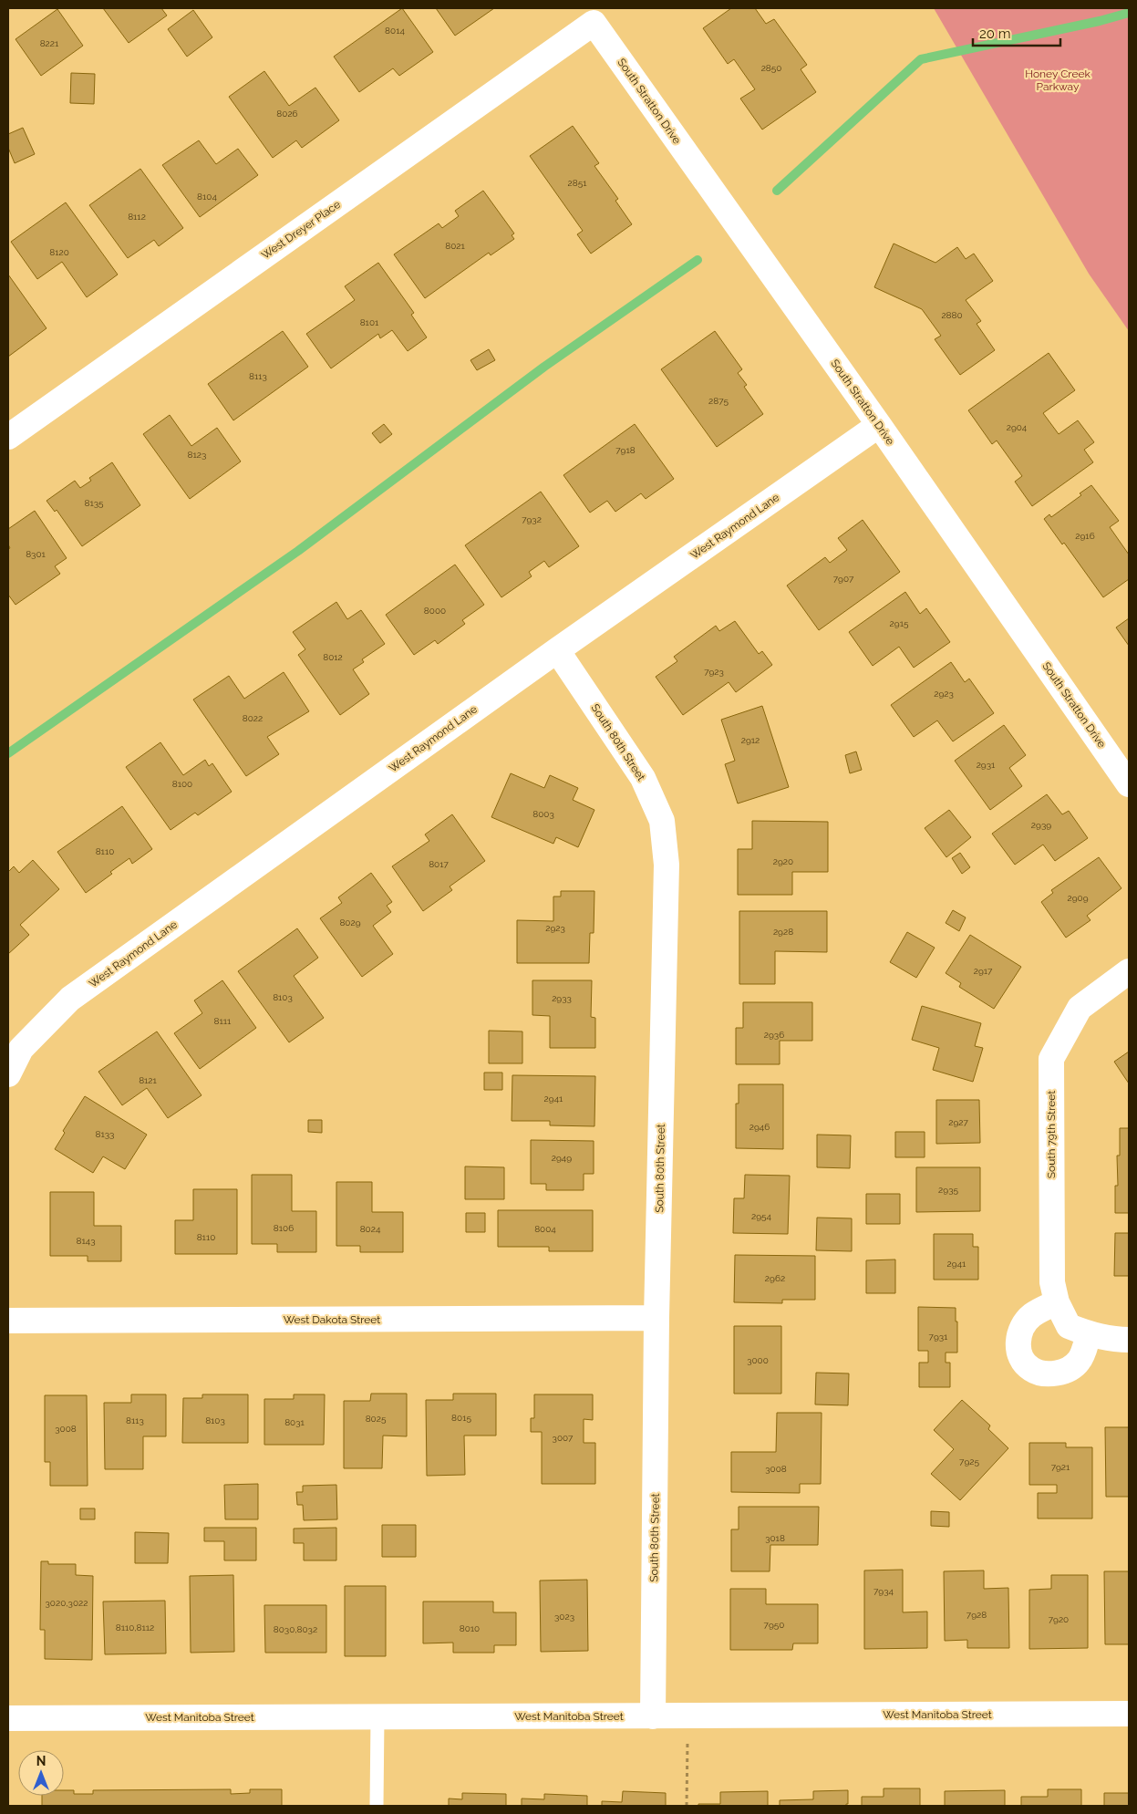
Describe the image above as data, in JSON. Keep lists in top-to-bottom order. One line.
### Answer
{"streets":{"street":["South Stratton Drive","West Dreyer Place","West Raymond Lane","South 80th Street","South 79th Street","West Dakota Street","West Manitoba Street"]},"crossings":[["South Stratton Drive","West Dreyer Place"],["South Stratton Drive","West Raymond Lane"],["West Raymond Lane","South 80th Street"],["South 80th Street","West Dakota Street"],["South 80th Street","West Manitoba Street"]],"parks":["Honey Creek Parkway"],"house_numbers":["8014","8221","2850","8026","2851","8104","8112","8021","8120","2880","8101","8113","2875","2904","7918","8123","8135","7932","2916","8301","7907","8000","2915","8012","7923","2923","8022","2912","2931","8100","8003","2939","8110","2920","8017","2909","8029","2923","2928","2917","8103","2933","8111","2936","8121","2941","2927","2946","8133","2949","2935","2954","8106","8024","8004","8110","8143","2941","2962","7931","3000","8015","8025","8113","8103","8031","3008","3007","7925","7921","3008","3018","7934","3020,3022","7928","3023","7920","7950","8110,8112","8010","8030,8032"],"scale_bar":"20 m","north":"top"}
